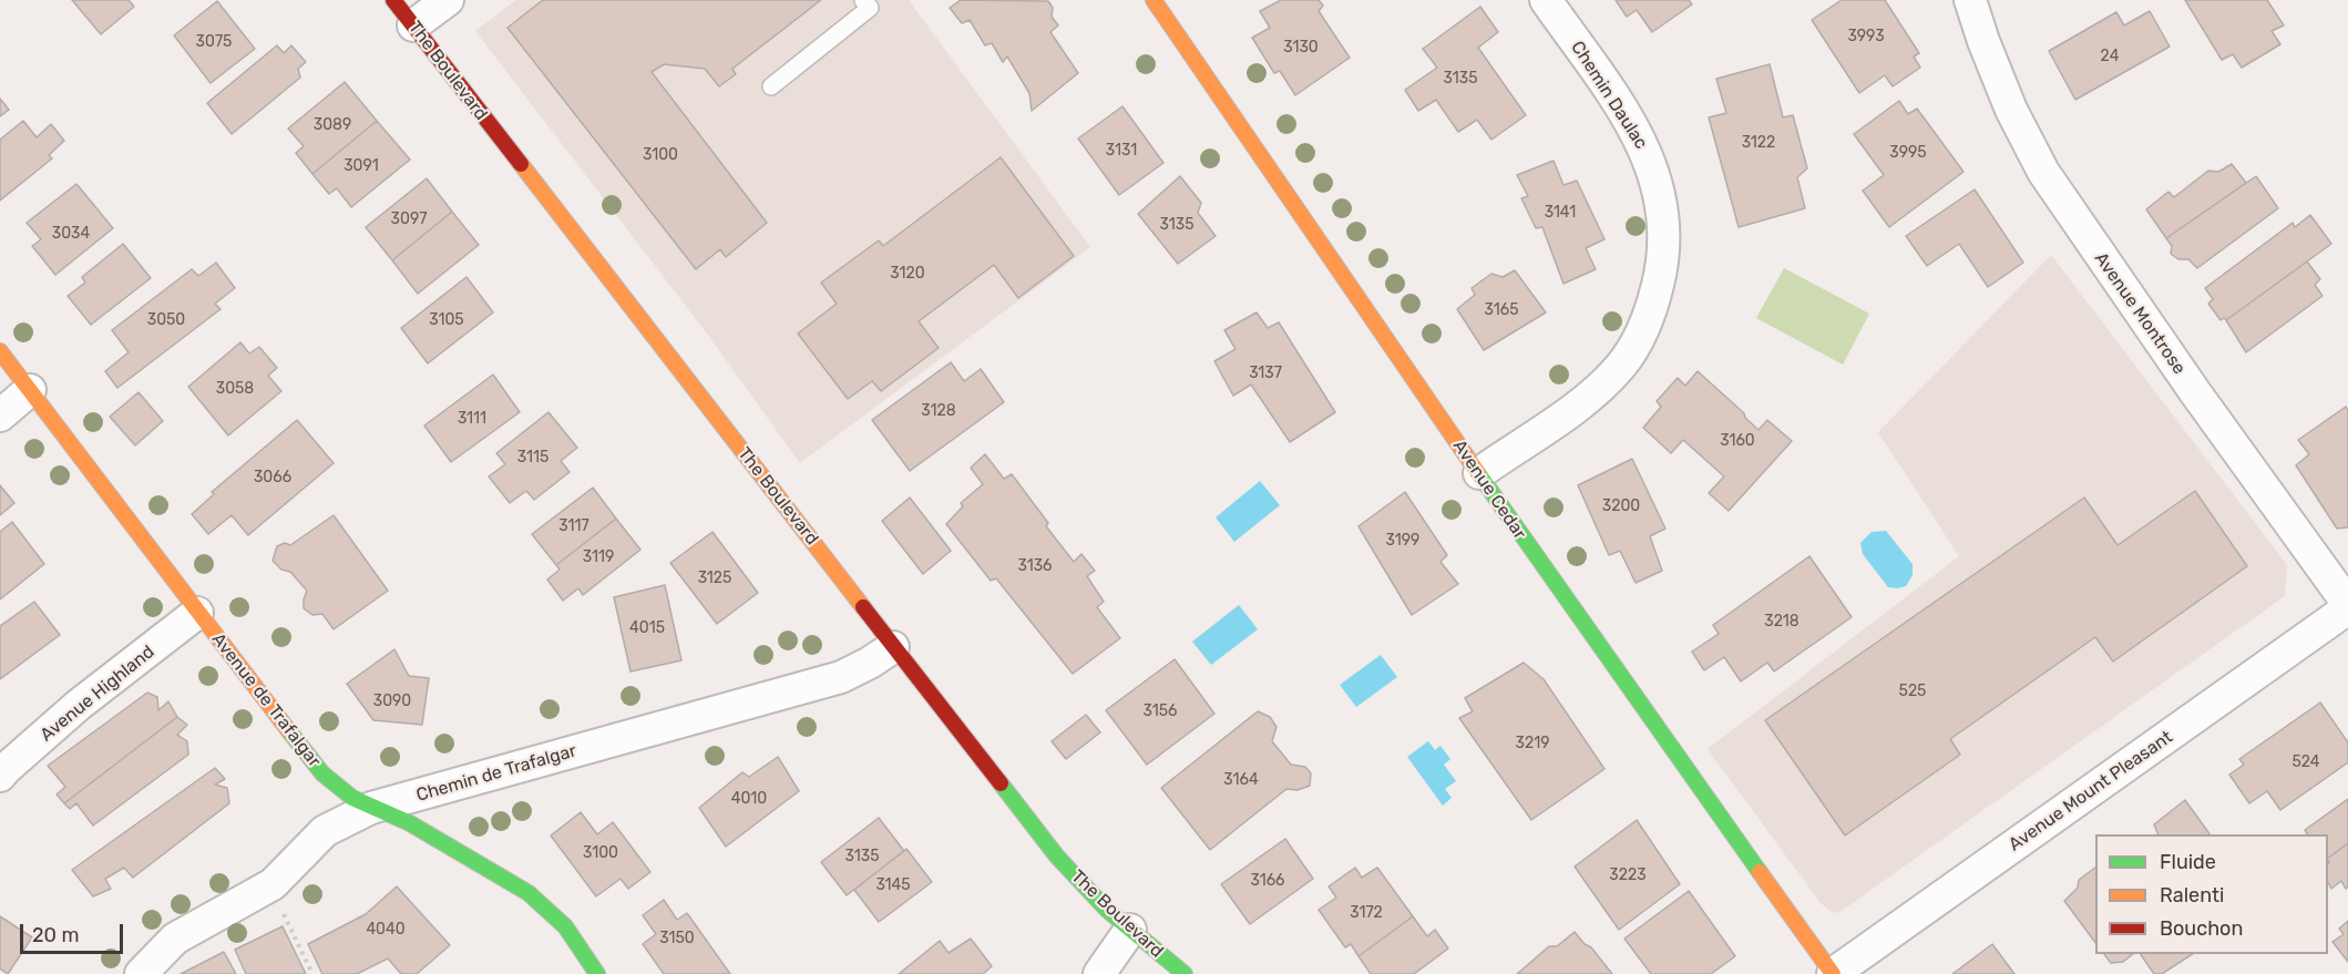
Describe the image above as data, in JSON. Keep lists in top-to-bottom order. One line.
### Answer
{"streets":{"street":["The Boulevard","Chemin Daulac","Avenue Montrose","Avenue Cedar","Avenue Highland","Avenue de Trafalgar","Chemin de Trafalgar","Avenue Mount Pleasant"]},"crossings":[["The Boulevard","Chemin de Trafalgar"],["Chemin Daulac","Avenue Cedar"],["Avenue Montrose","Avenue Mount Pleasant"],["Avenue Cedar","Avenue Mount Pleasant"],["Avenue Highland","Avenue de Trafalgar"],["Avenue de Trafalgar","Chemin de Trafalgar"]],"house_numbers":["3993","3075","3130","24","3135","3089","3122","3131","3995","3100","3091","3141","3097","3135","3034","3120","3165","3050","3105","3137","3058","3128","3111","3160","3115","3066","3200","3117","3199","3119","3136","3125","3218","4015","525","3090","3156","3219","524","3164","4010","3100","3135","3223","3166","3145","3172","4040","3150"],"legend":["Fluide","Ralenti","Bouchon"],"scale_bar":"20 m"}
